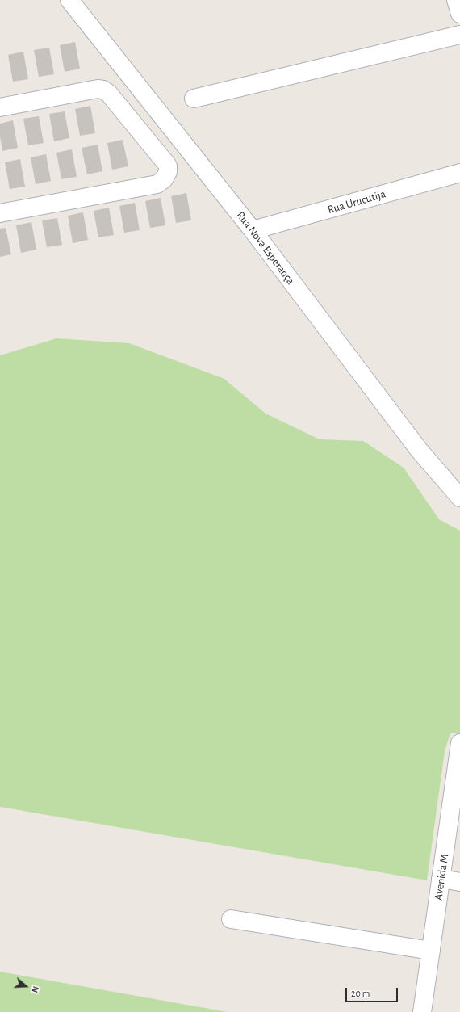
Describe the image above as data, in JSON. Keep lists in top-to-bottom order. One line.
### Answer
{"streets":{"street":["Rua Urucutija","Rua Nova Esperança","Avenida M"]},"crossings":[["Rua Urucutija","Rua Nova Esperança"]],"scale_bar":"20 m","north":"right"}
